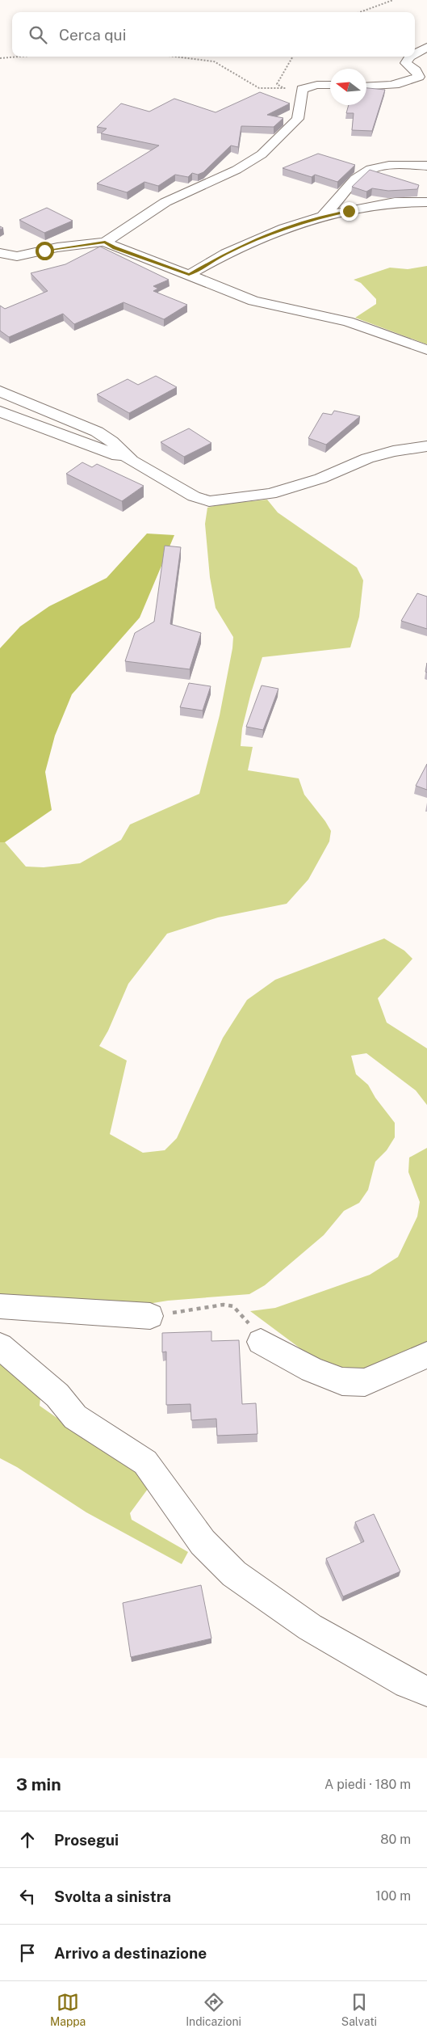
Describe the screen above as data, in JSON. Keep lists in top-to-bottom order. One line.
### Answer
{"north":"left","page":{"search":"Cerca qui","heading":["3 min","A piedi · 180 m"],"list":[["Prosegui","80 m"],["Svolta a sinistra","100 m"],"Arrivo a destinazione"],"nav":["Mappa","Indicazioni","Salvati"]}}
